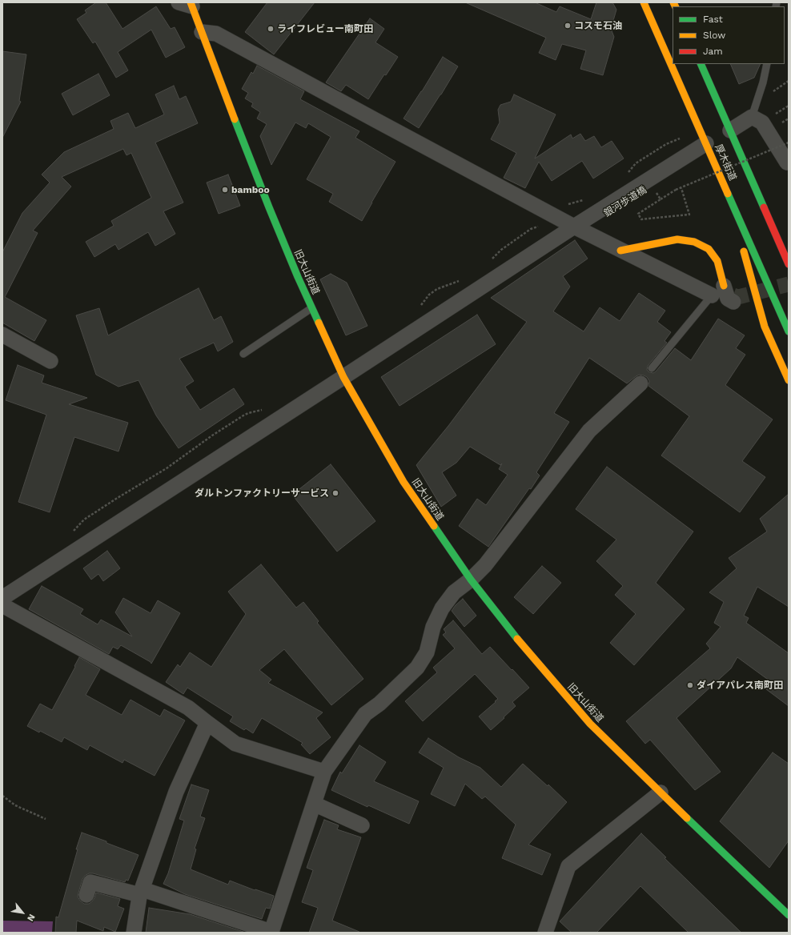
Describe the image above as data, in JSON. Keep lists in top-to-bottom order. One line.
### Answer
{"streets":{"main road":["厚木街道","旧大山街道"],"path":["銀河歩道橋"]},"places":["コスモ石油","ライフレビュー南町田","bamboo","ダルトンファクトリーサービス","ダイアパレス南町田"],"legend":["Fast","Slow","Jam"],"north":"bottom right"}
